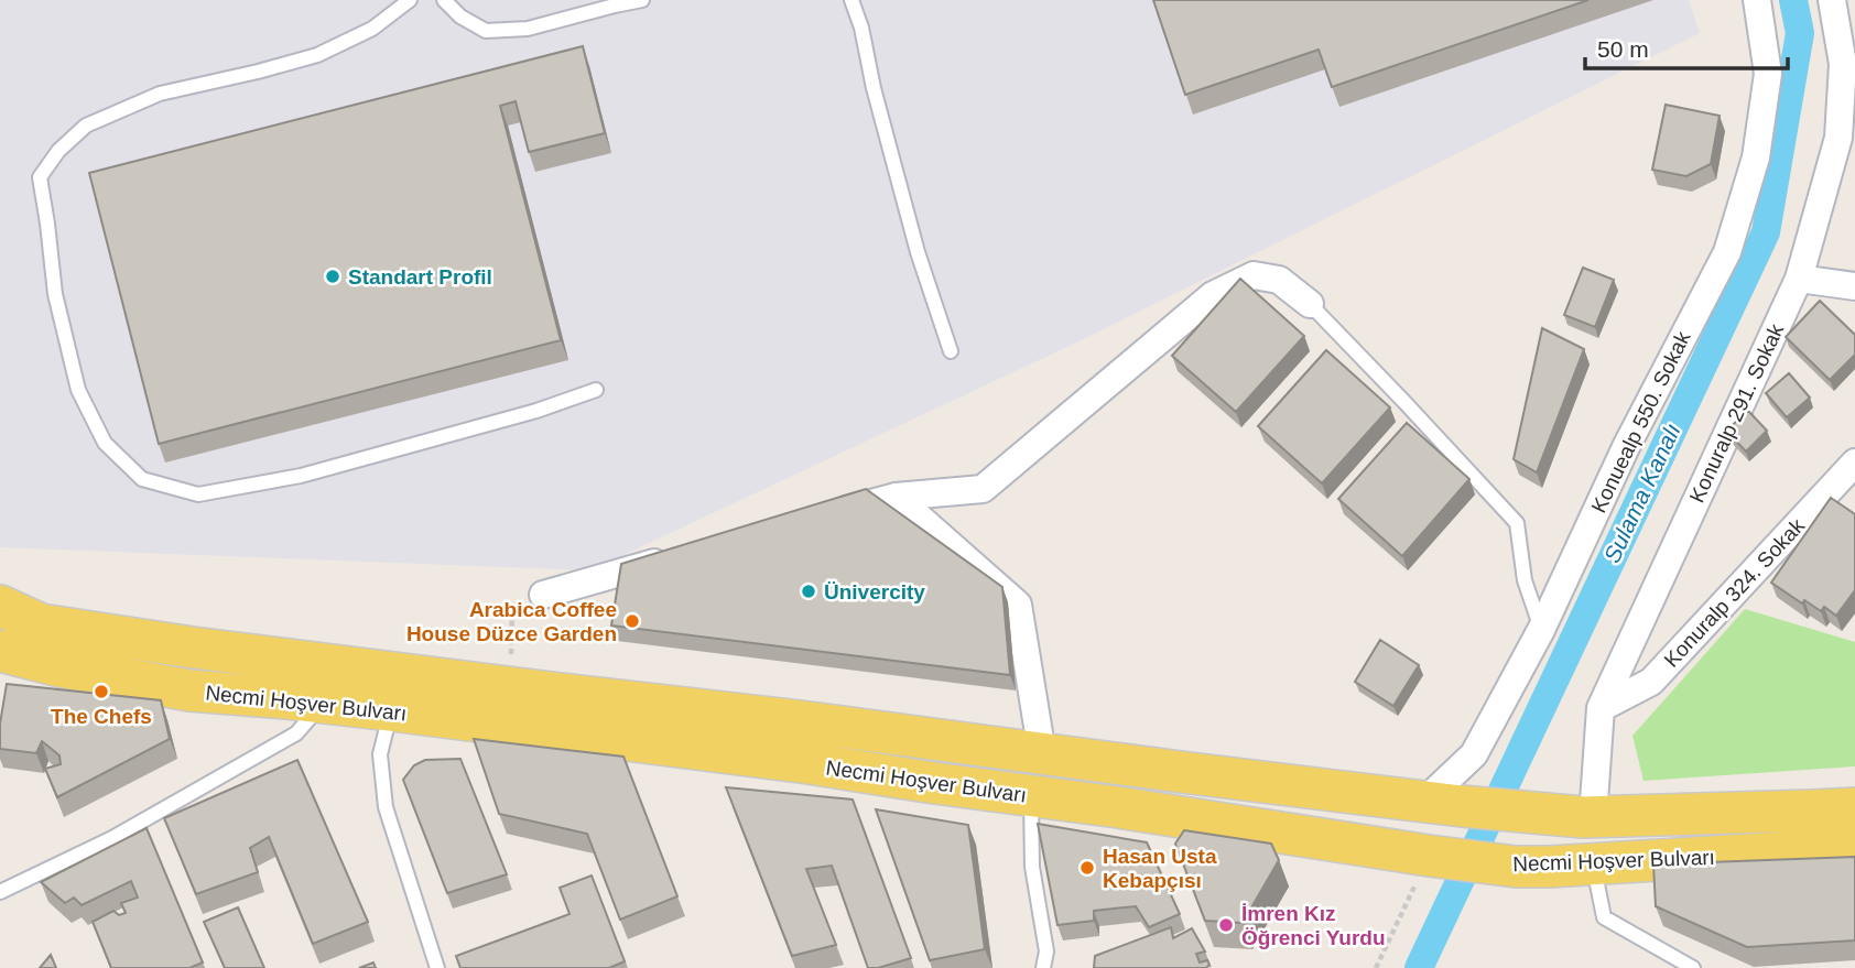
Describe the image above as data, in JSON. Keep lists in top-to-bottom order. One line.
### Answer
{"streets":{"main road":["Necmi Hoşver Bulvarı"],"street":["Konuralp 291. Sokak","Konuealp 550. Sokak","Konuralp 324. Sokak"]},"crossings":[["Konuralp 291. Sokak","Konuralp 324. Sokak"],["Konuralp 291. Sokak","Necmi Hoşver Bulvarı"],["Konuealp 550. Sokak","Necmi Hoşver Bulvarı"]],"water":["Sulama Kanalı"],"places":["Standart Profil","Ünivercity","Arabica Coffee House Düzce Garden","The Chefs","Hasan Usta Kebapçısı","İmren Kız Öğrenci Yurdu"],"scale_bar":"50 m"}
